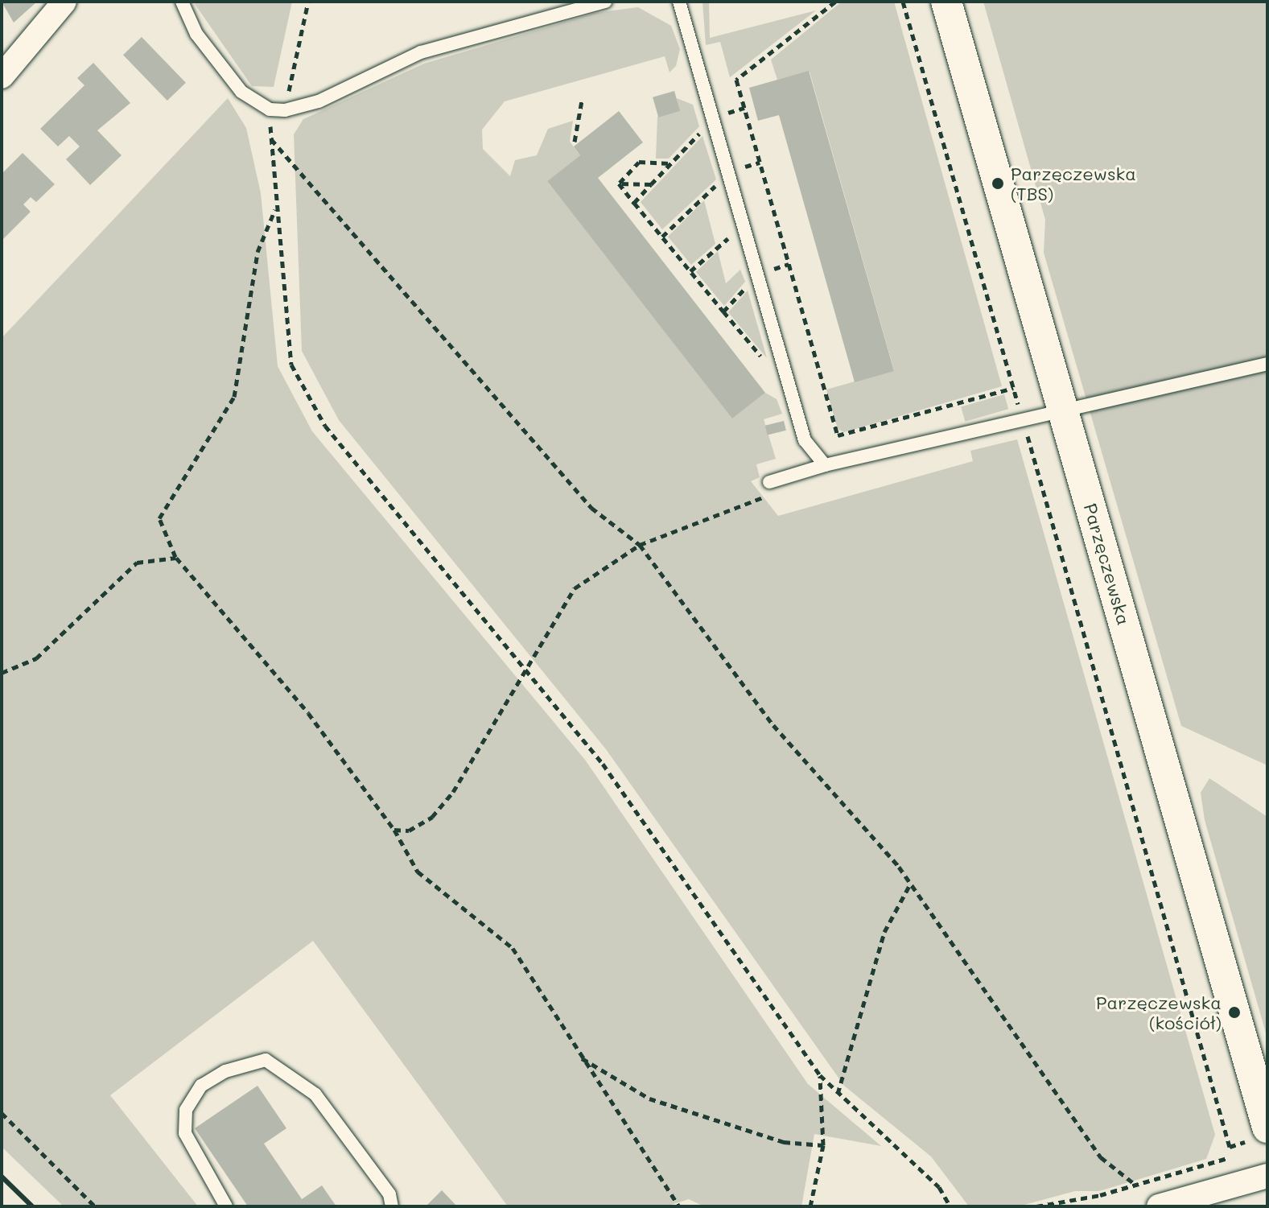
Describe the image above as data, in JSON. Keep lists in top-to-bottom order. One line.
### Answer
{"streets":{"street":["Parzęczewska"]},"places":["Parzęczewska (TBS)","Parzęczewska (kościół)"]}
